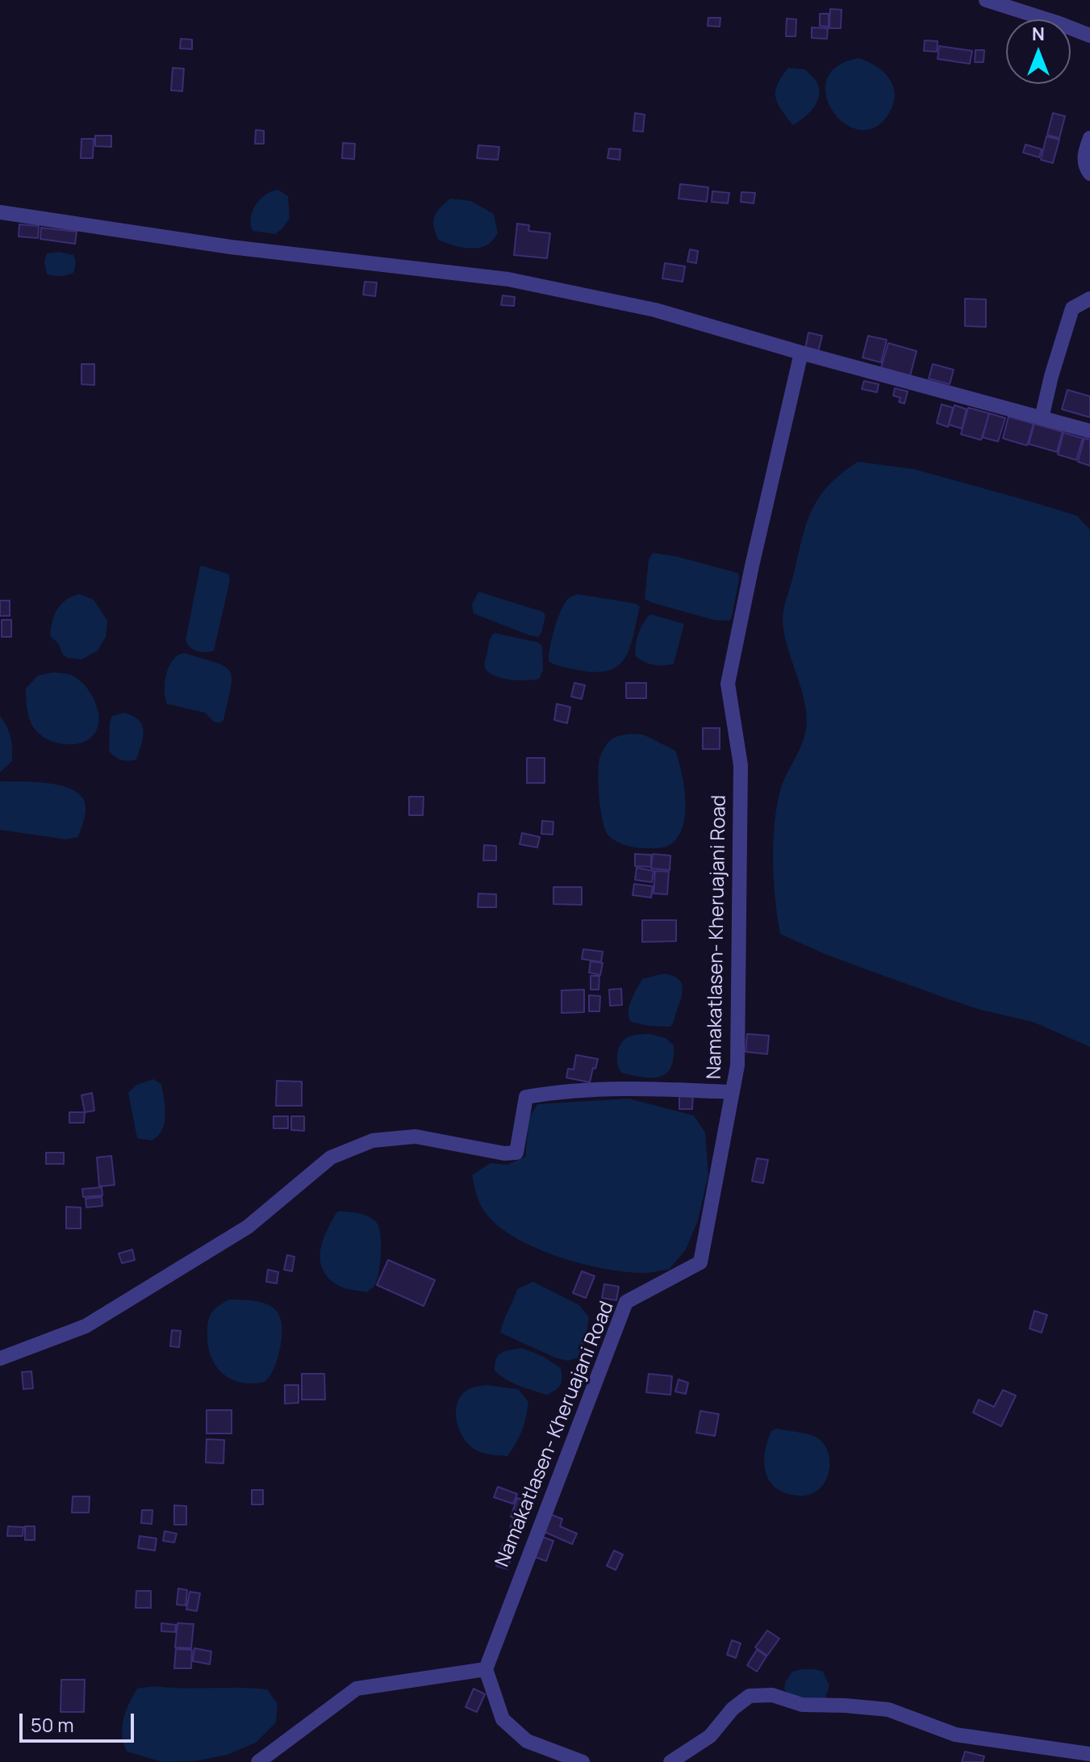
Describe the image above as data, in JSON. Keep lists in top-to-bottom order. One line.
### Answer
{"streets":{"street":["Namakatlasen- Kheruajani Road"]},"scale_bar":"50 m","north":"top"}
